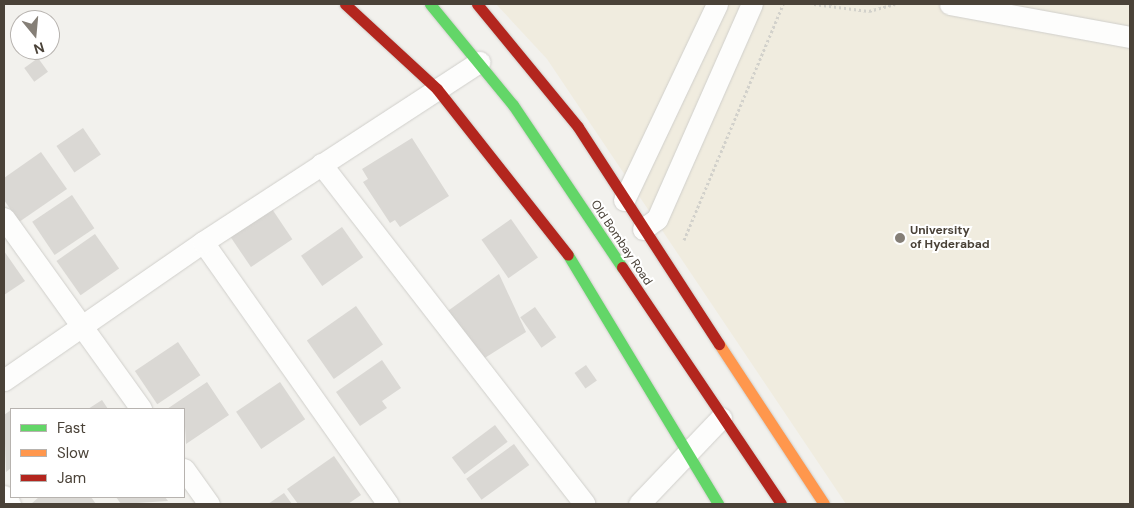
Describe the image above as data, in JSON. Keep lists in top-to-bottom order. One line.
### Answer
{"streets":{"main road":["Old Bombay Road"]},"places":["University of Hyderabad"],"legend":["Fast","Slow","Jam"],"north":"bottom"}
